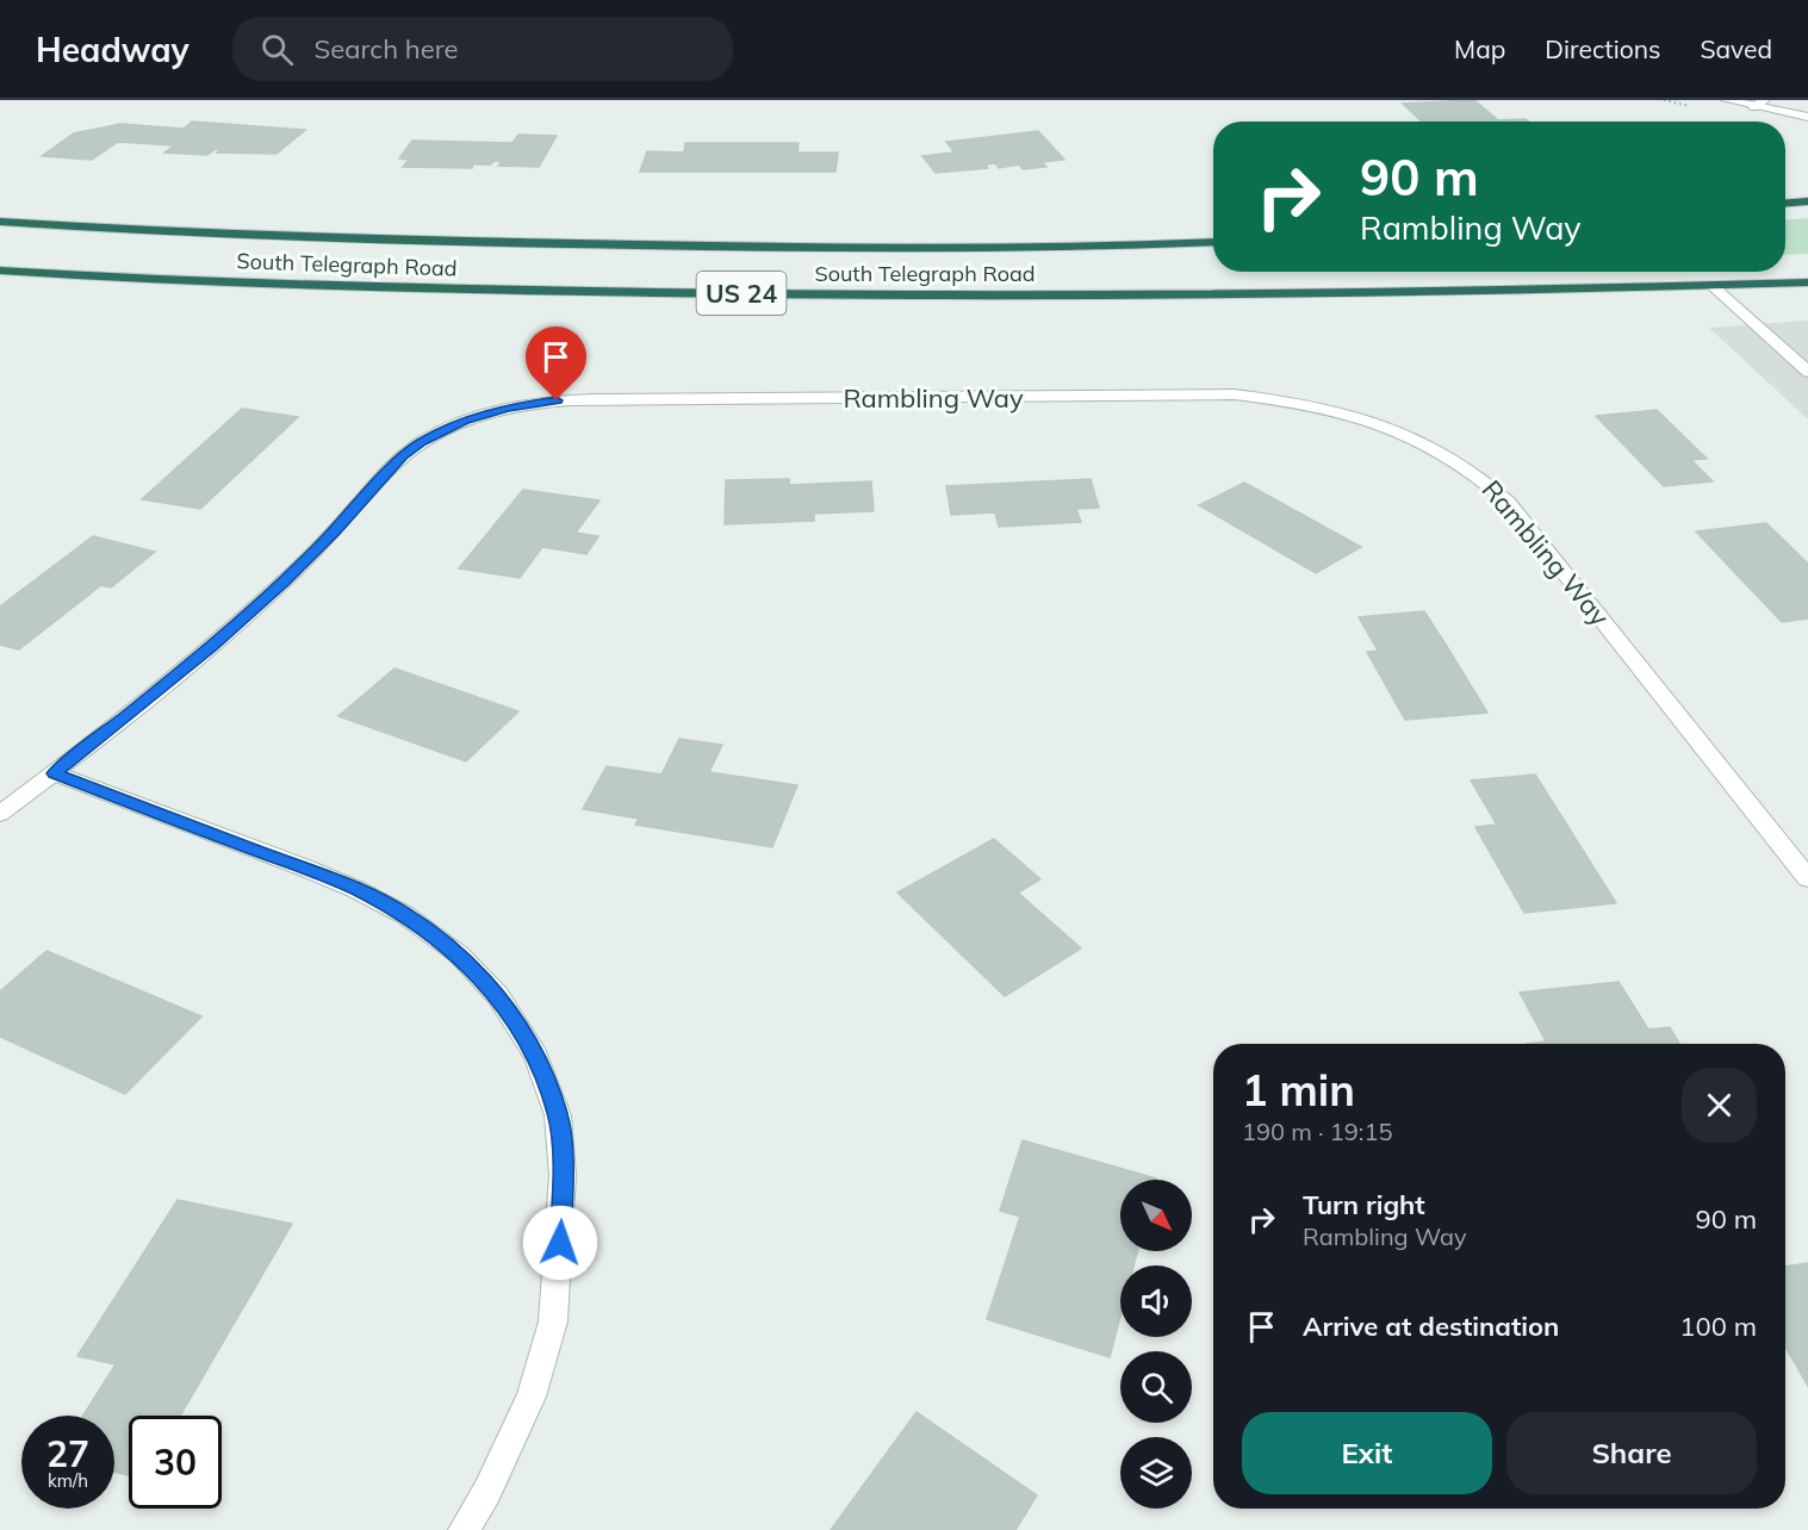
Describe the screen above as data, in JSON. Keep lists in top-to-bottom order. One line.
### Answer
{"streets":{"highway":["South Telegraph Road","US 24"],"street":["Rambling Way"]},"north":"bottom right","page":{"header":"Headway","search":"Search here","nav":["Map","Directions","Saved"],"turn":["90 m","Rambling Way"],"heading":["1 min","190 m · 19:15"],"list":[{"name":"Turn right","note":"Rambling Way","value":"90 m"},{"name":"Arrive at destination","value":"100 m"}],"buttons":["Exit","Share"],"speed":"27 km/h","limit":"30"}}
